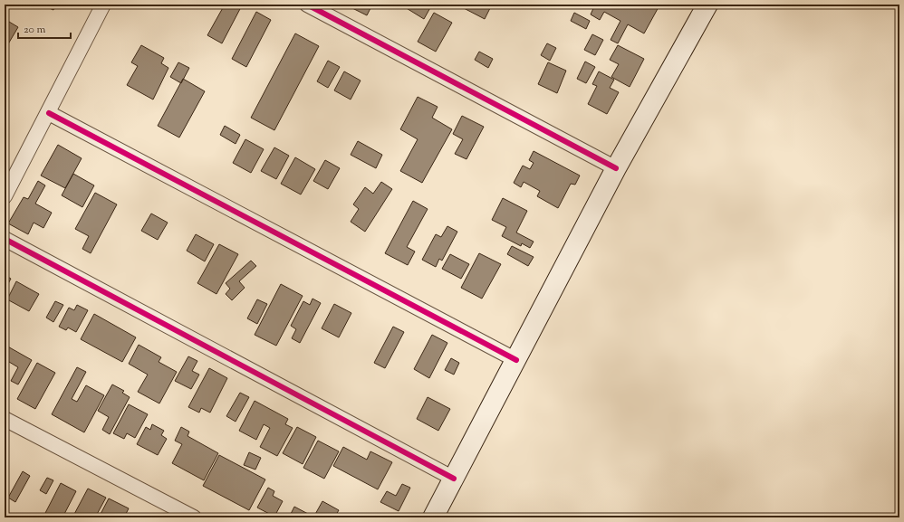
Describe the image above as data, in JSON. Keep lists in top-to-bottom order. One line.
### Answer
{"scale_bar":"20 m"}
